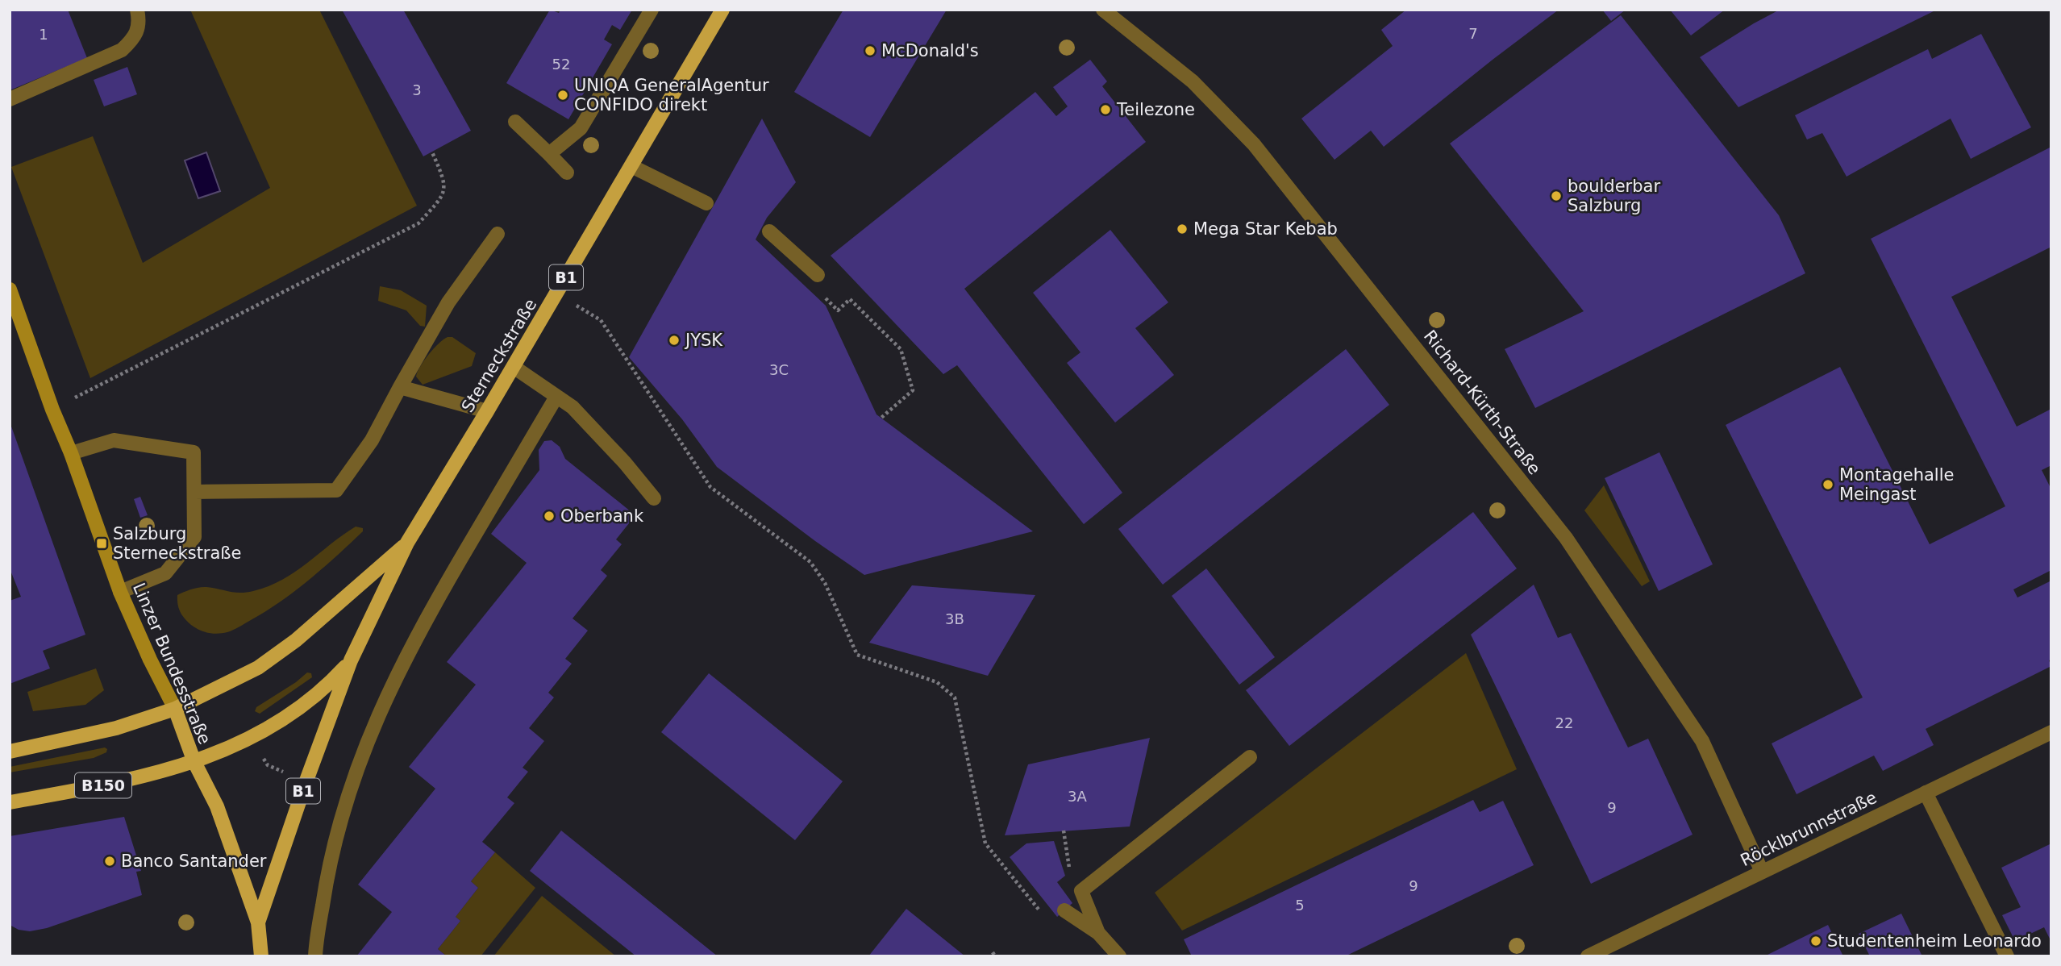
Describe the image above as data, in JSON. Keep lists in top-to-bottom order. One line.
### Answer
{"streets":{"main road":["B1","Sterneckstraße","Linzer Bundesstraße","B150"],"street":["Richard-Kürth-Straße","Röcklbrunnstraße"]},"crossings":[["Sterneckstraße","Linzer Bundesstraße"],["Sterneckstraße","B150"],["Richard-Kürth-Straße","Röcklbrunnstraße"],["Linzer Bundesstraße","B150"]],"places":{"other":["McDonald's","UNIQA GeneralAgentur CONFIDO direkt","Teilezone","boulderbar Salzburg","Mega Star Kebab","JYSK","Montagehalle Meingast","Oberbank","Banco Santander","Studentenheim Leonardo"],"transit":["Salzburg Sterneckstraße"]},"house_numbers":["7","1","52","3","3C","3B","22","3A","9","9","5"]}
